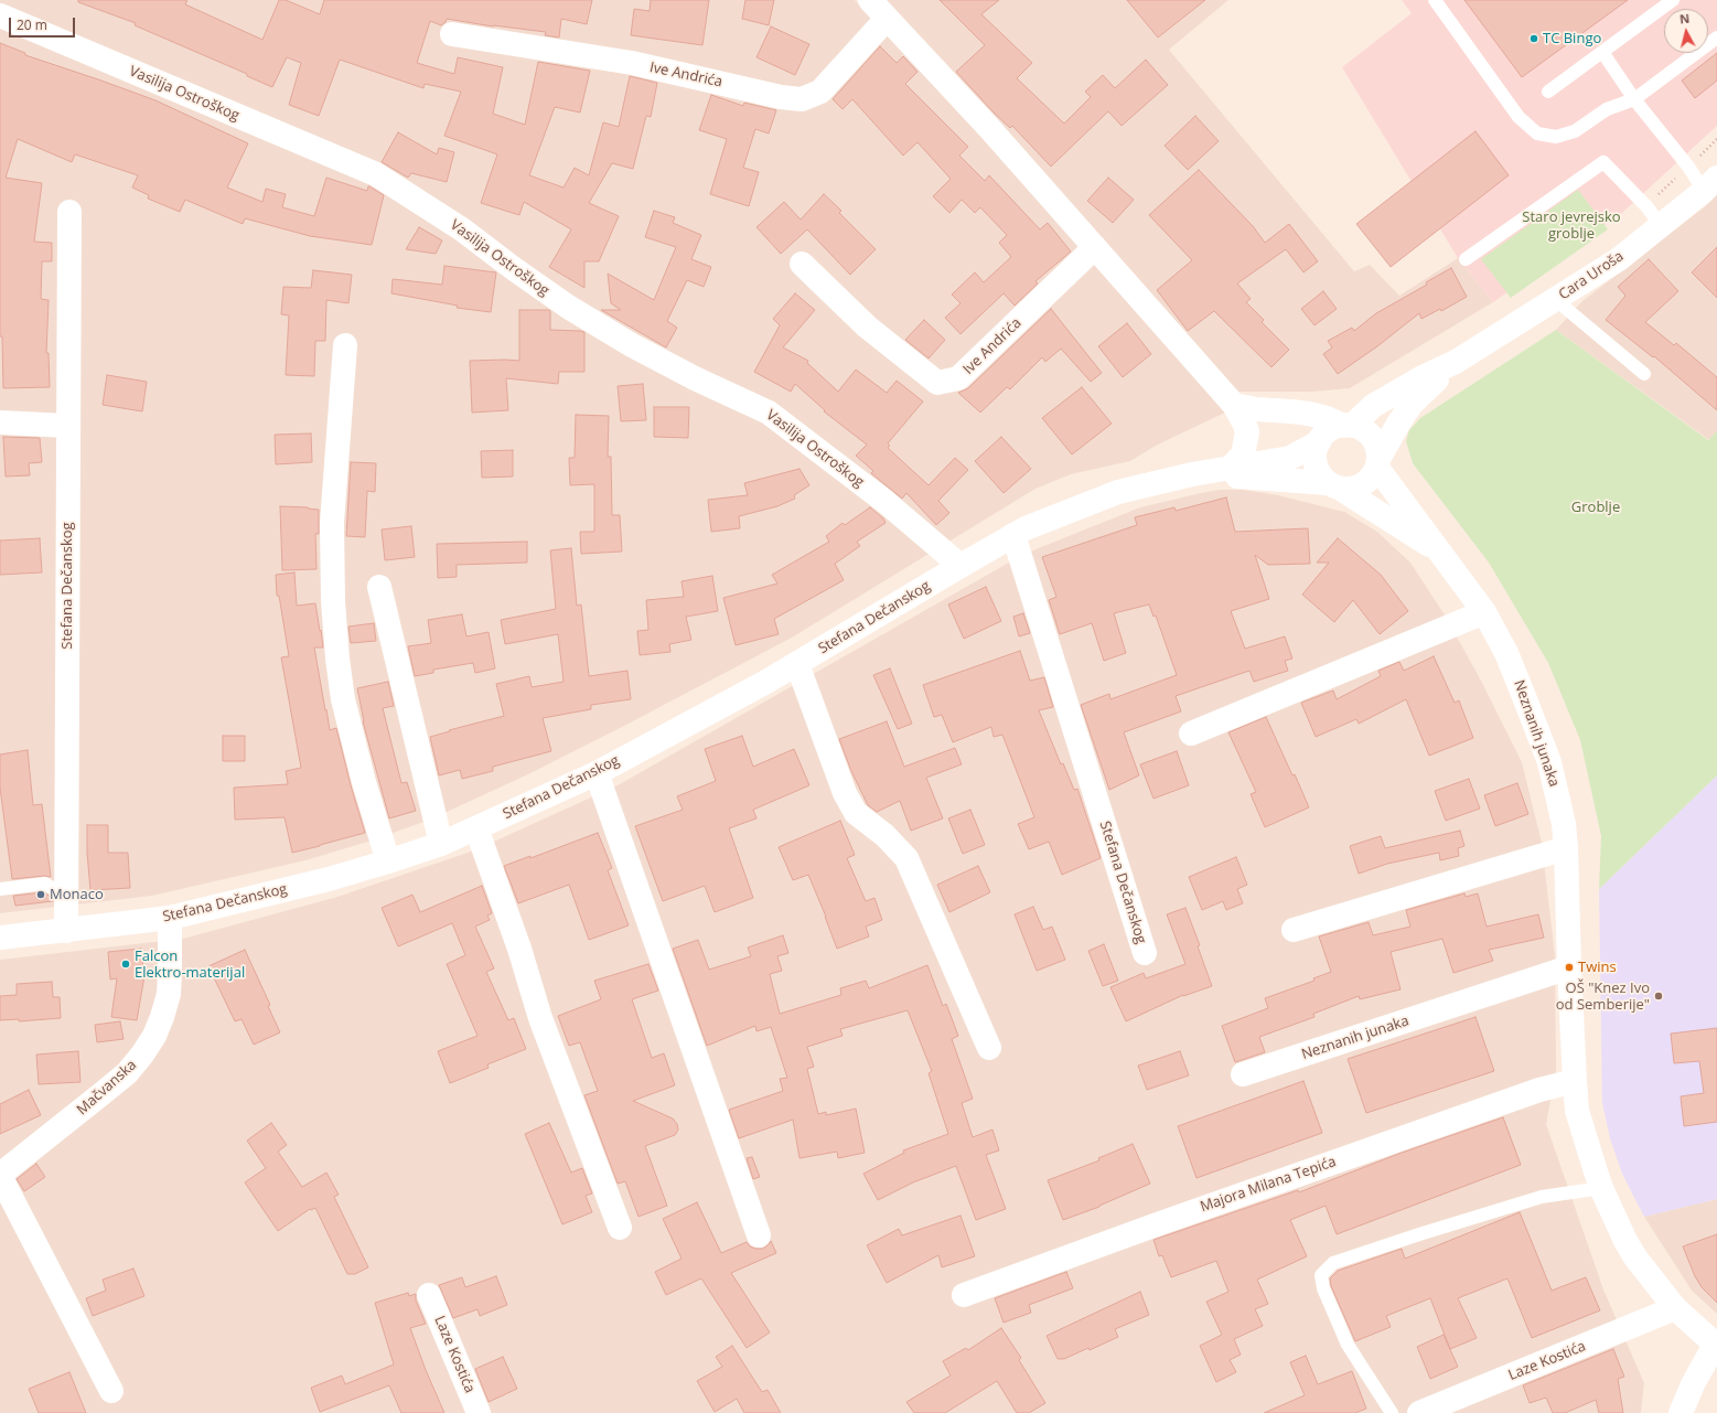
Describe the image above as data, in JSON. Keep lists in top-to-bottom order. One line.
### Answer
{"streets":{"street":["Ive Andrića","Vasilija Ostroškog","Cara Uroša","Stefana Dečanskog","Neznanih junaka","Mačvanska","Majora Milana Tepića","Laze Kostića"]},"crossings":[["Vasilija Ostroškog","Stefana Dečanskog"],["Stefana Dečanskog","Mačvanska"],["Neznanih junaka","Majora Milana Tepića"],["Neznanih junaka","Laze Kostića"]],"parks":["Staro jevrejsko groblje","Groblje"],"places":["TC Bingo","Monaco","Falcon Elektro-materijal","Twins","OŠ \"Knez Ivo od Semberije\""],"scale_bar":"20 m","north":"top"}
